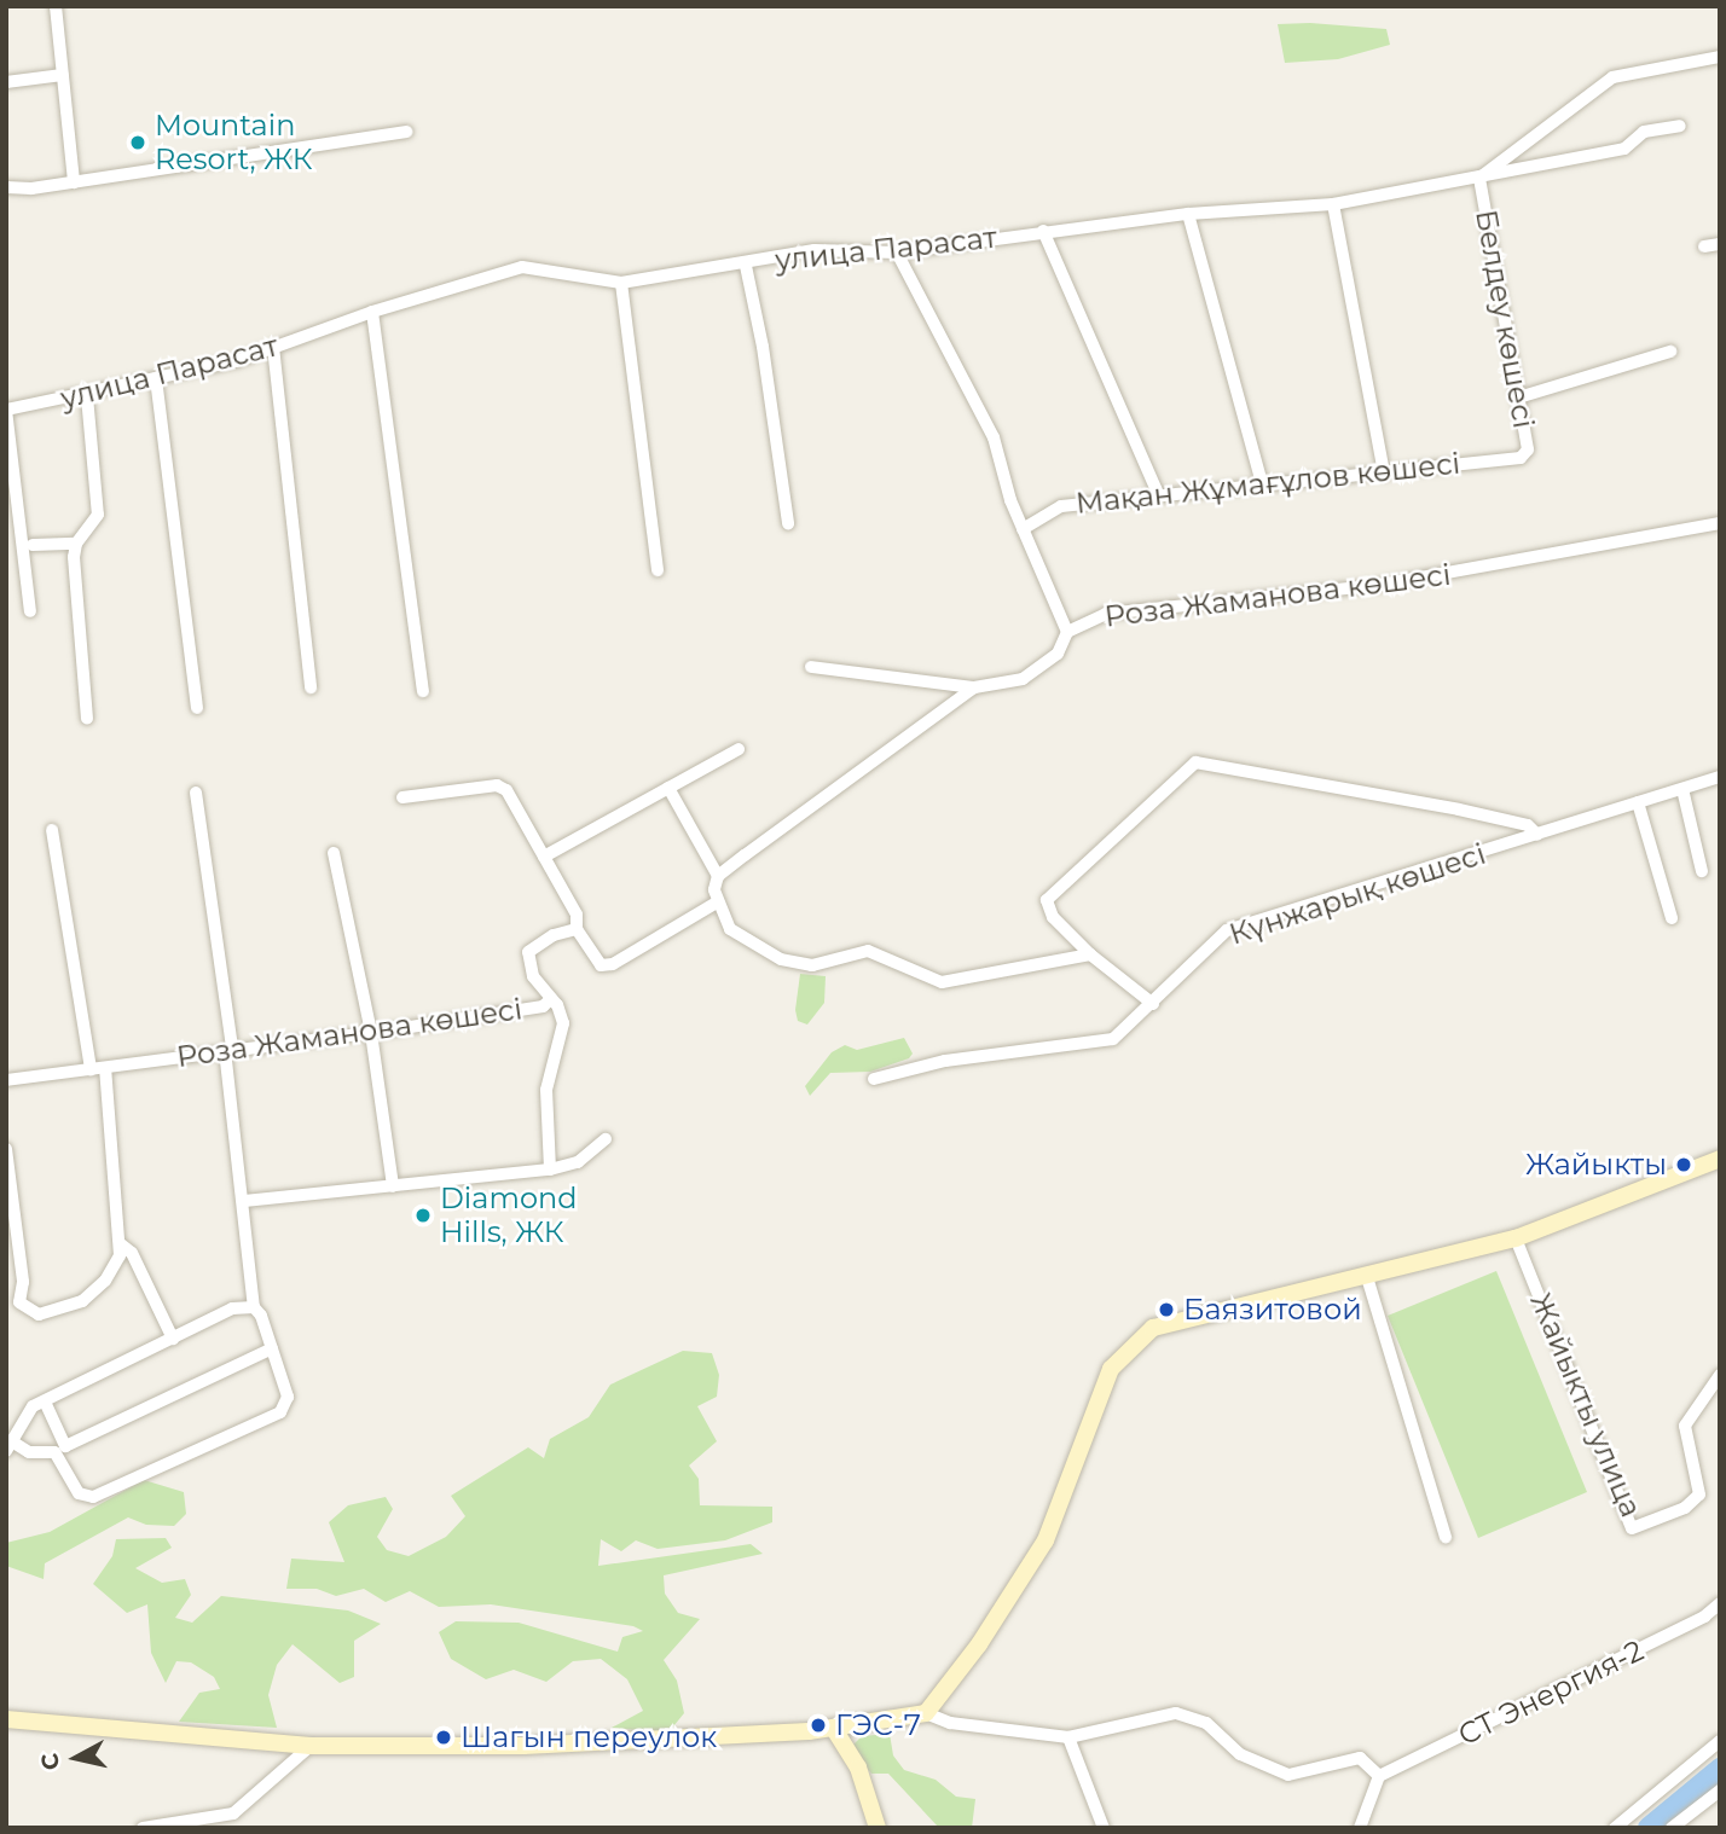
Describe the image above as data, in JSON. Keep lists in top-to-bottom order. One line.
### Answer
{"streets":{"street":["улица Парасат","Белдеу көшесі","Мақан Жұмағұлов көшесі","Роза Жаманова көшесі","Күнжарық көшесі","Жайыкты улица","СТ Энергия-2"]},"crossings":[["улица Парасат","Белдеу көшесі"],["Белдеу көшесі","Мақан Жұмағұлов көшесі"]],"places":["Mountain Resort, ЖК","Жайыкты","Diamond Hills, ЖК","Баязитовой","ГЭС-7","Шагын переулок"],"north":"left"}
